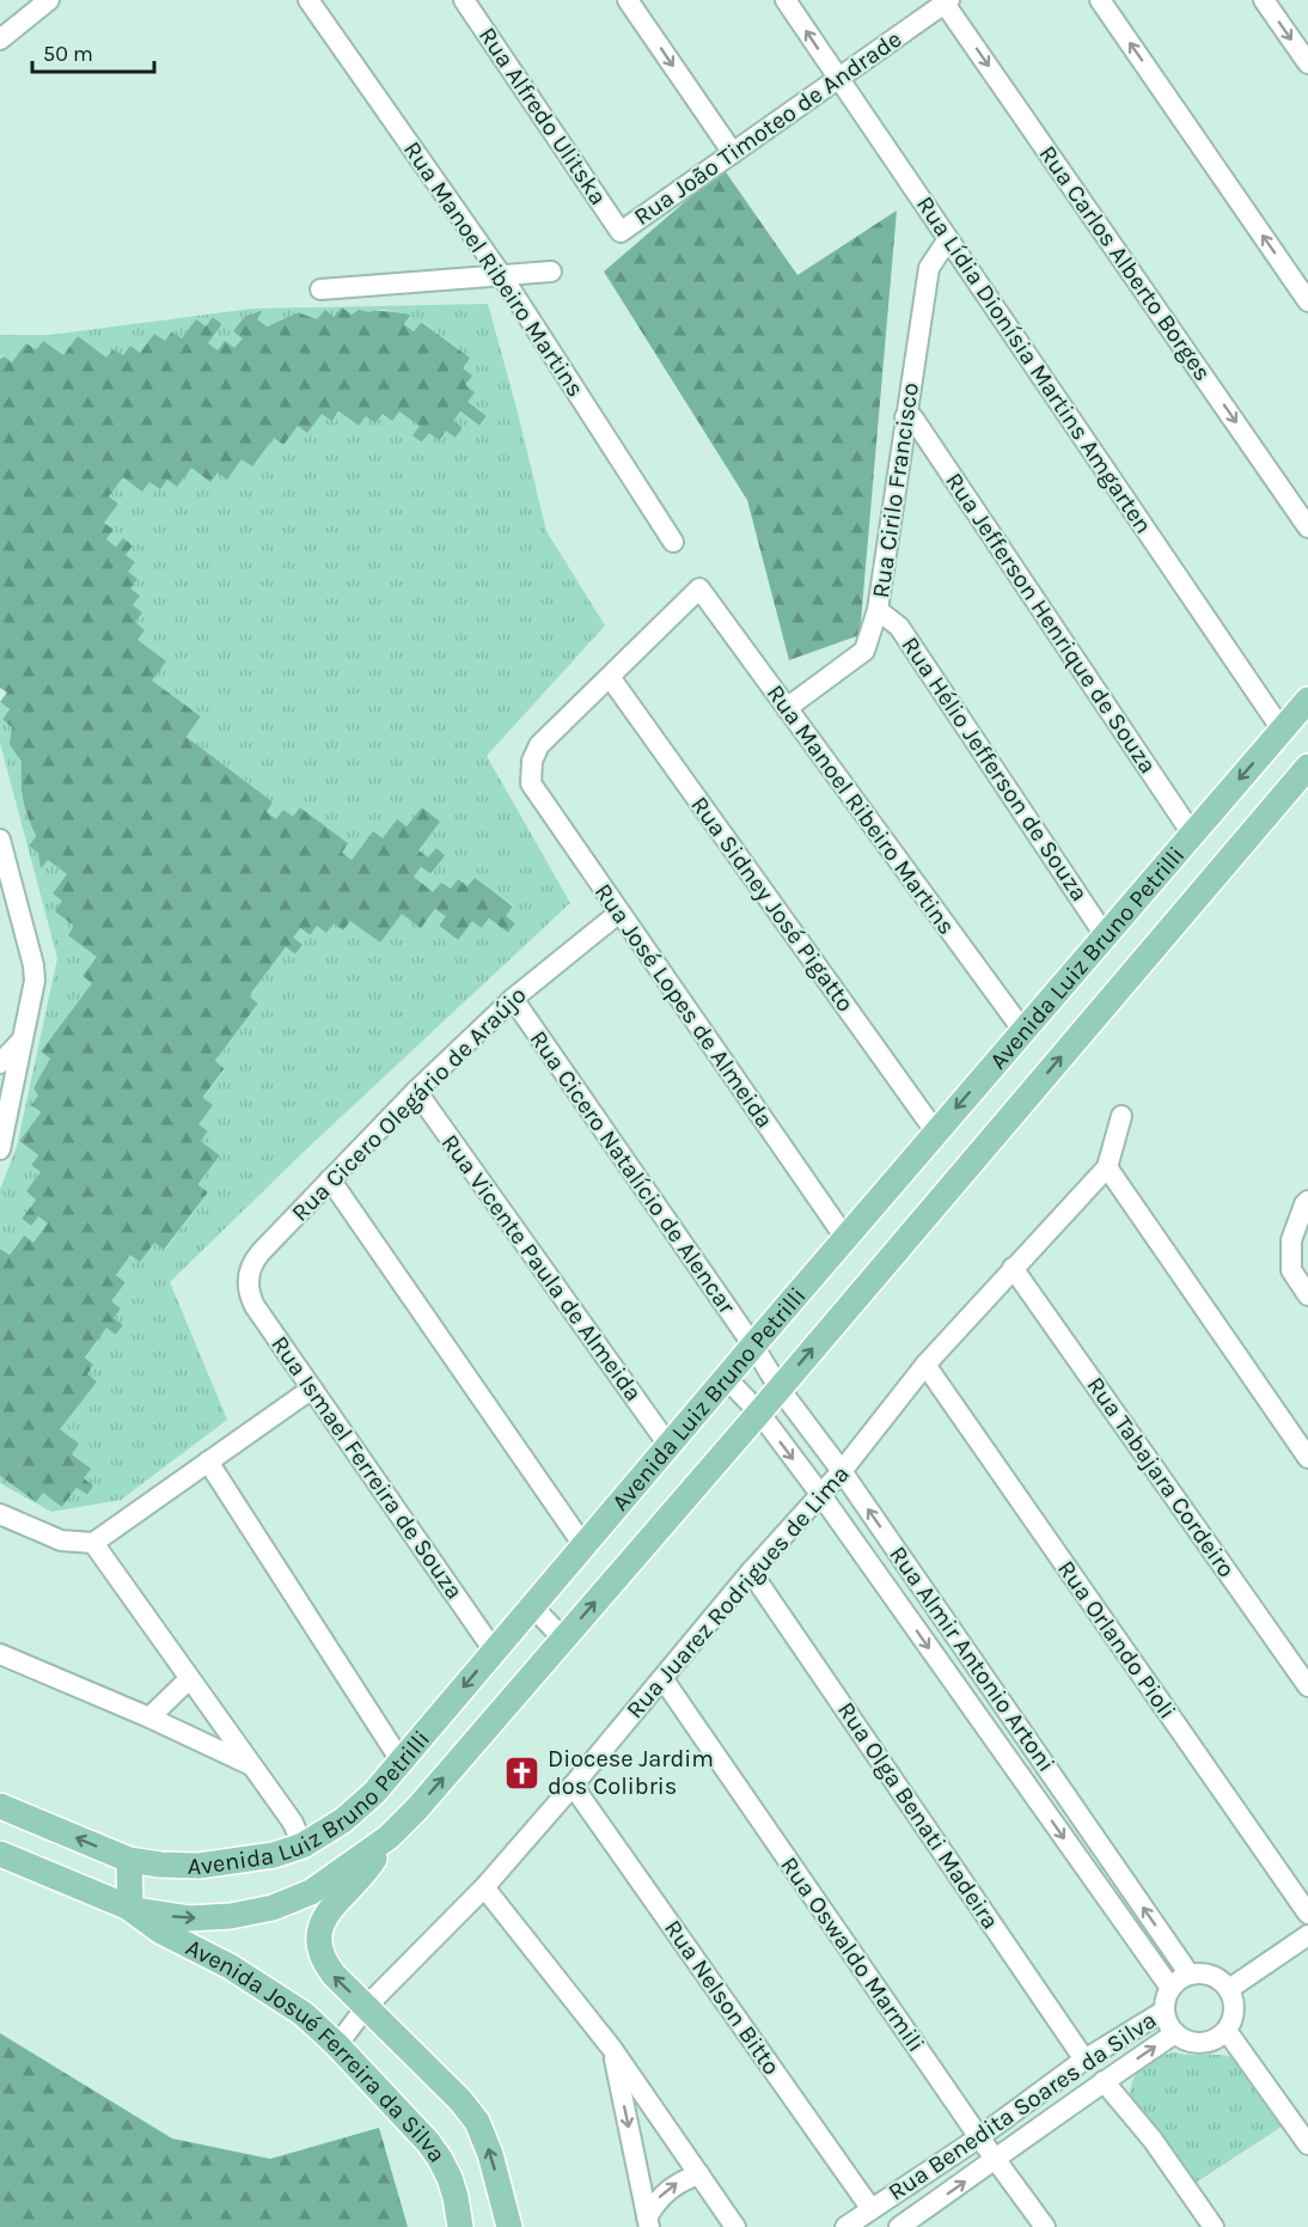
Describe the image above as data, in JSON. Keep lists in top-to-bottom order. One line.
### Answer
{"streets":{"main road":["Avenida Luiz Bruno Petrilli","Avenida Josué Ferreira da Silva"],"street":["Rua Alfredo Ulitska","Rua João Timoteo de Andrade","Rua Carlos Alberto Borges","Rua Manoel Ribeiro Martins","Rua Lídia Dionísia Martins Amgarten","Rua Cirilo Francisco","Rua Jefferson Henrique de Souza","Rua Hélio Jefferson de Souza","Rua Sidney José Pigatto","Rua José Lopes de Almeida","Rua Cicero Olegário de Araújo","Rua Cicero Natalício de Alencar","Rua Vicente Paula de Almeida","Rua Ismael Ferreira de Souza","Rua Tabajara Cordeiro","Rua Juarez Rodrigues de Lima","Rua Orlando Pioli","Rua Almir Antonio Artoni","Rua Olga Benati Madeira","Rua Oswaldo Marmili","Rua Nelson Bitto","Rua Benedita Soares da Silva"]},"crossings":[["Rua Alfredo Ulitska","Rua João Timoteo de Andrade"],["Rua João Timoteo de Andrade","Rua Carlos Alberto Borges"],["Rua João Timoteo de Andrade","Rua Lídia Dionísia Martins Amgarten"],["Rua Manoel Ribeiro Martins","Rua Cirilo Francisco"],["Rua Manoel Ribeiro Martins","Rua Sidney José Pigatto"],["Rua Manoel Ribeiro Martins","Avenida Luiz Bruno Petrilli"],["Rua Manoel Ribeiro Martins","Rua José Lopes de Almeida"],["Rua Lídia Dionísia Martins Amgarten","Rua Cirilo Francisco"],["Rua Lídia Dionísia Martins Amgarten","Avenida Luiz Bruno Petrilli"],["Rua Cirilo Francisco","Rua Jefferson Henrique de Souza"],["Rua Cirilo Francisco","Rua Hélio Jefferson de Souza"],["Rua Jefferson Henrique de Souza","Avenida Luiz Bruno Petrilli"],["Rua Hélio Jefferson de Souza","Avenida Luiz Bruno Petrilli"],["Rua Sidney José Pigatto","Avenida Luiz Bruno Petrilli"],["Rua Sidney José Pigatto","Rua José Lopes de Almeida"],["Avenida Luiz Bruno Petrilli","Rua José Lopes de Almeida"],["Avenida Luiz Bruno Petrilli","Rua Cicero Natalício de Alencar"],["Avenida Luiz Bruno Petrilli","Rua Vicente Paula de Almeida"],["Avenida Luiz Bruno Petrilli","Rua Ismael Ferreira de Souza"],["Avenida Luiz Bruno Petrilli","Rua Almir Antonio Artoni"],["Avenida Luiz Bruno Petrilli","Avenida Josué Ferreira da Silva"],["Rua José Lopes de Almeida","Rua Cicero Olegário de Araújo"],["Rua Cicero Olegário de Araújo","Rua Cicero Natalício de Alencar"],["Rua Cicero Olegário de Araújo","Rua Vicente Paula de Almeida"],["Rua Cicero Olegário de Araújo","Rua Ismael Ferreira de Souza"],["Rua Cicero Natalício de Alencar","Rua Almir Antonio Artoni"],["Rua Tabajara Cordeiro","Rua Juarez Rodrigues de Lima"],["Rua Juarez Rodrigues de Lima","Rua Orlando Pioli"],["Rua Juarez Rodrigues de Lima","Rua Almir Antonio Artoni"],["Rua Juarez Rodrigues de Lima","Rua Olga Benati Madeira"],["Rua Juarez Rodrigues de Lima","Rua Oswaldo Marmili"],["Rua Juarez Rodrigues de Lima","Rua Nelson Bitto"],["Rua Juarez Rodrigues de Lima","Avenida Josué Ferreira da Silva"],["Rua Almir Antonio Artoni","Rua Benedita Soares da Silva"],["Rua Olga Benati Madeira","Rua Benedita Soares da Silva"],["Rua Oswaldo Marmili","Rua Benedita Soares da Silva"],["Rua Nelson Bitto","Rua Benedita Soares da Silva"]],"places":{"church":["Diocese Jardim dos Colibris"]},"scale_bar":"50 m"}
